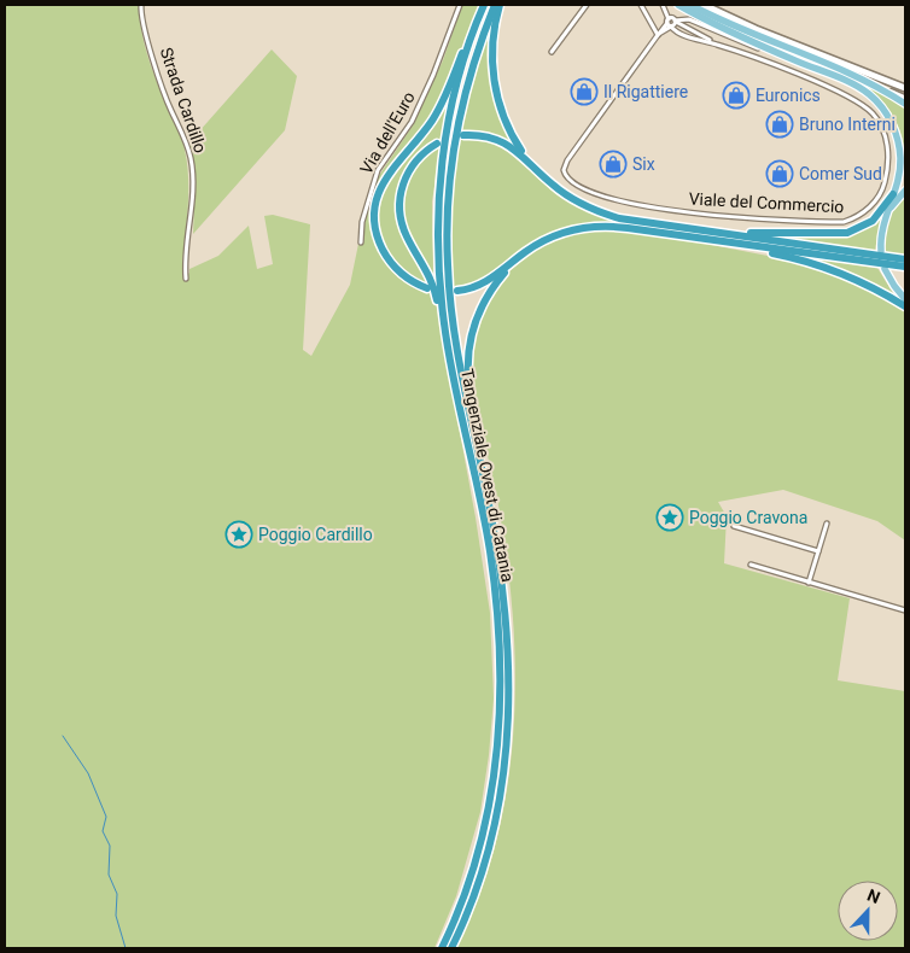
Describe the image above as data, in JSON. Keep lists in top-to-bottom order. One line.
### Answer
{"streets":{"highway":["Tangenziale Ovest di Catania"],"street":["Strada Cardillo","Via dell'Euro","Viale del Commercio"]},"places":{"shop":["Il Rigattiere","Euronics","Bruno Interni","Six","Comer Sud"],"place":["Poggio Cravona","Poggio Cardillo"]},"north":"top"}
